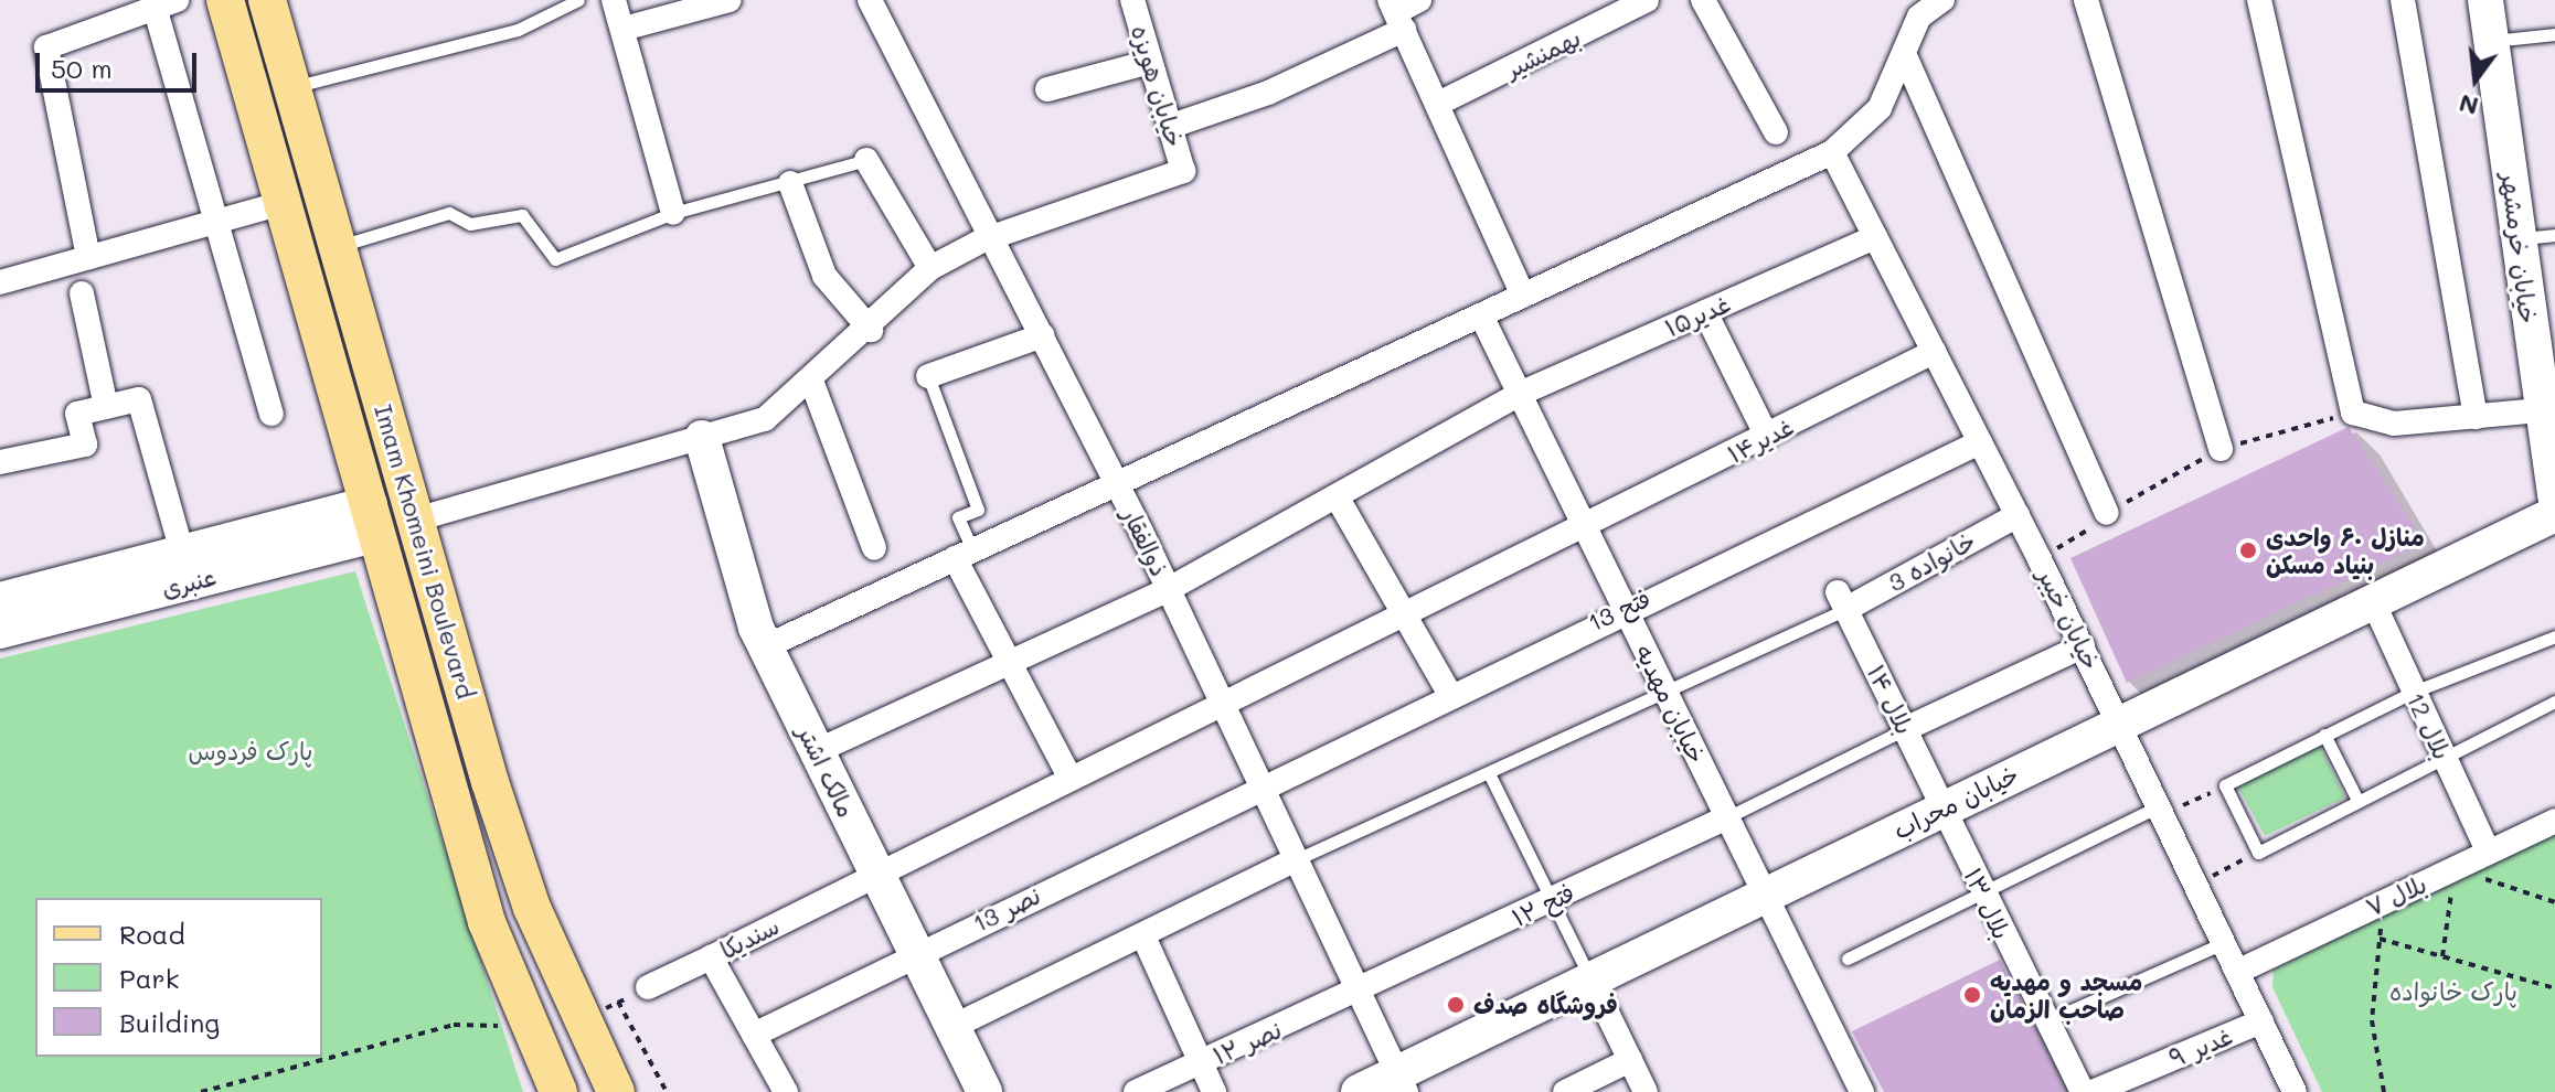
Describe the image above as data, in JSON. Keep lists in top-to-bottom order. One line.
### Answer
{"streets":{"main road":["Imam Khomeini Boulevard"],"street":["بهمنشیر","خیابان هویزه","خیابان خرمشهر","غدیر۱۵","غدیر۱۴","ذوالفقار","خانواده 3","عنبری","فتح 13","خیابان خیبر","بلال ۱۴","خیابان مهدیه","بلال 12","مالک اشتر","خیابان محراب","بلال ۷","بلال ۱۳","فتح ۱۲","نصر 13","سندیکا","نصر ۱۲","غدیر ۹"]},"crossings":[["خیابان هویزه","ذوالفقار"],["غدیر۱۵","ذوالفقار"],["غدیر۱۵","خیابان خیبر"],["غدیر۱۵","خیابان مهدیه"],["غدیر۱۵","مالک اشتر"],["غدیر۱۴","ذوالفقار"],["غدیر۱۴","خیابان خیبر"],["غدیر۱۴","خیابان مهدیه"],["غدیر۱۴","سندیکا"],["ذوالفقار","فتح 13"],["ذوالفقار","خیابان محراب"],["ذوالفقار","فتح ۱۲"],["ذوالفقار","نصر 13"],["ذوالفقار","سندیکا"],["ذوالفقار","نصر ۱۲"],["Imam Khomeini Boulevard","عنبری"],["خانواده 3","خیابان خیبر"],["خانواده 3","بلال ۱۴"],["فتح 13","خیابان خیبر"],["فتح 13","خیابان مهدیه"],["فتح 13","نصر 13"],["خیابان خیبر","خیابان محراب"],["خیابان خیبر","بلال ۷"],["خیابان خیبر","غدیر ۹"],["بلال ۱۴","خیابان محراب"],["بلال ۱۴","بلال ۱۳"],["خیابان مهدیه","خیابان محراب"],["خیابان مهدیه","فتح ۱۲"],["بلال 12","خیابان محراب"],["بلال 12","بلال ۷"],["مالک اشتر","نصر 13"],["مالک اشتر","سندیکا"],["خیابان محراب","بلال ۱۳"],["فتح ۱۲","نصر ۱۲"],["نصر 13","سندیکا"]],"parks":["پارک فردوس","پارک خانواده"],"places":["منازل ۶۰ واحدی بنیاد مسکن","مسجد و مهدیه صاحب الزمان","فروشگاه صدف"],"legend":["Road","Park","Building"],"scale_bar":"50 m","north":"bottom"}
